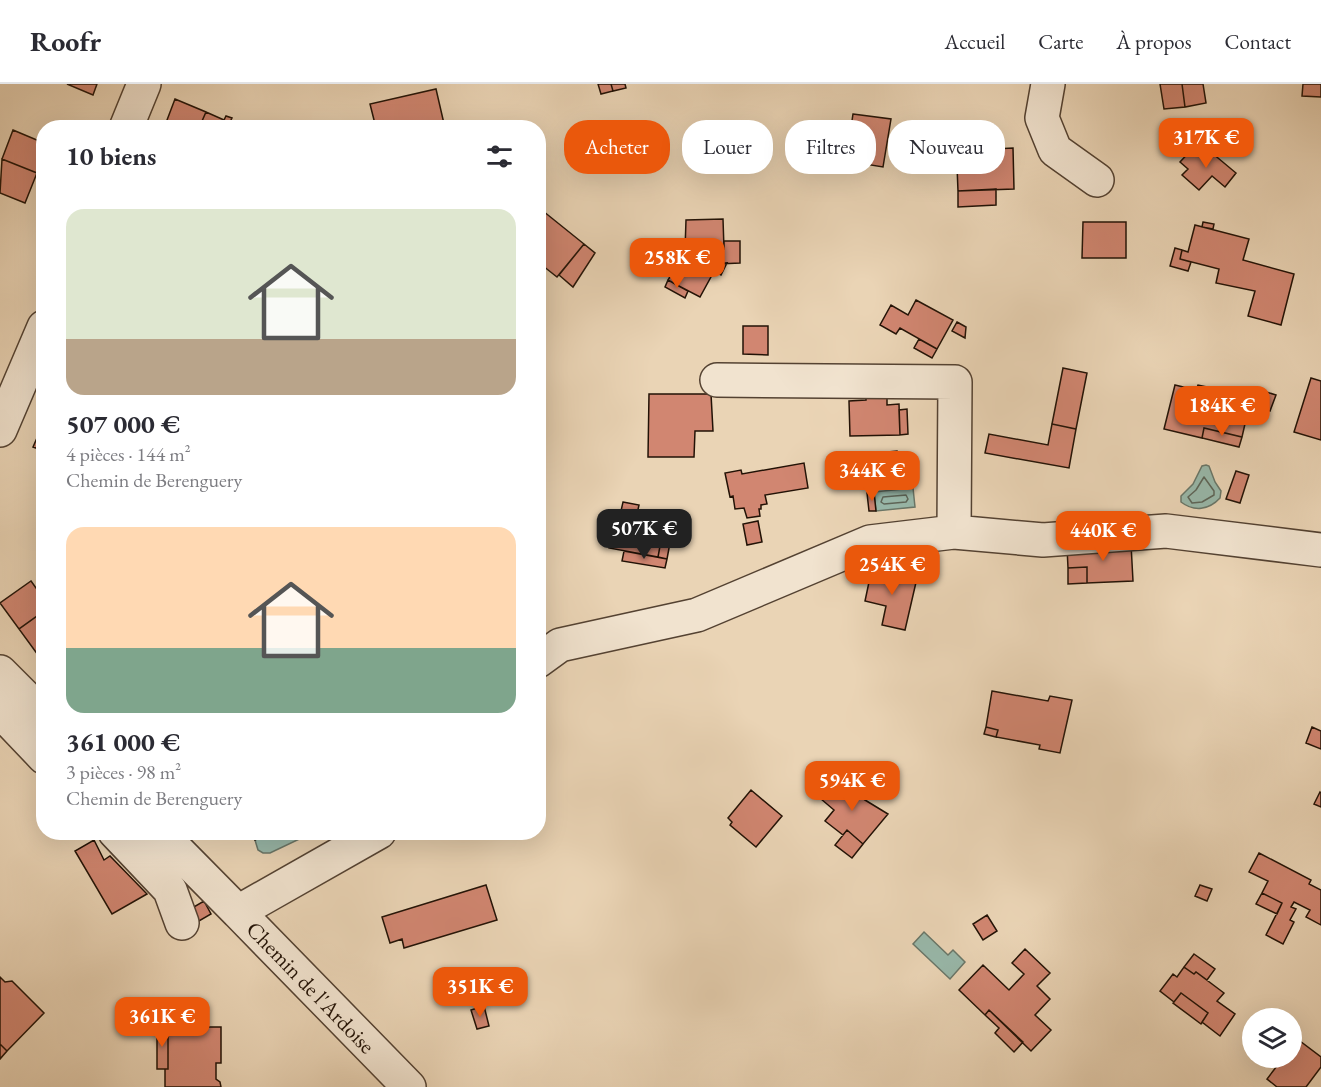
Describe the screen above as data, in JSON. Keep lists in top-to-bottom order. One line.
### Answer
{"streets":{"street":["Chemin de l'Ardoise"]},"page":{"header":"Roofr","nav":["Accueil","Carte","À propos","Contact"],"price":["317K €","258K €","184K €","344K €","507K €","440K €","254K €","594K €","351K €","361K €"],"chip":["Acheter","Louer","Filtres","Nouveau"],"heading":"10 biens","list":[{"name":"507 000 €","note":"4 pièces · 144 m² · Chemin de Berenguery"},{"name":"361 000 €","note":"3 pièces · 98 m² · Chemin de Berenguery"}]}}
